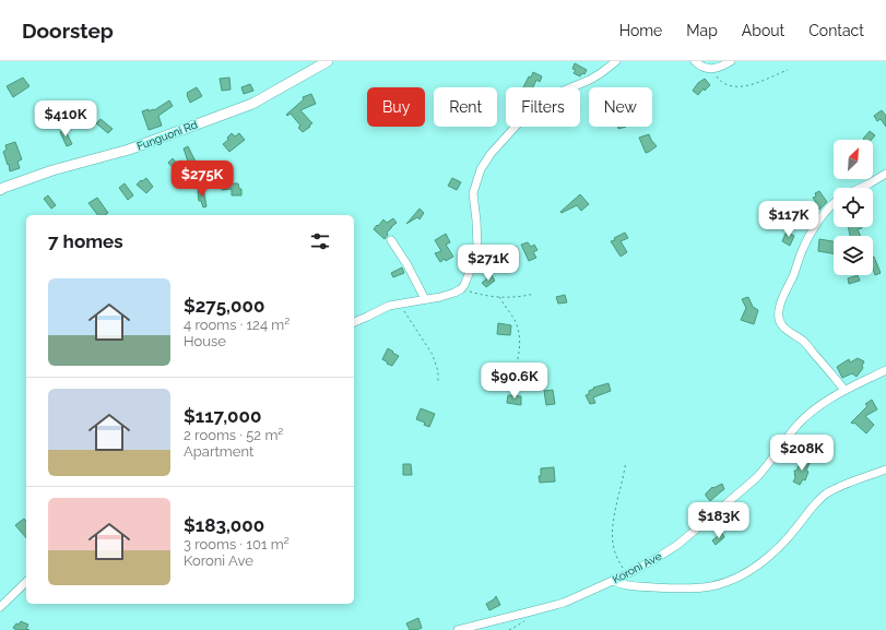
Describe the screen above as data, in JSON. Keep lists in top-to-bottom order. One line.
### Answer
{"streets":{"street":["Funguoni Rd","Koroni Ave"]},"north":"top right","page":{"header":"Doorstep","nav":["Home","Map","About","Contact"],"chip":["Buy","Rent","Filters","New"],"price":["$410K","$275K","$117K","$271K","$90.6K","$208K","$183K"],"heading":"7 homes","list":[{"name":"$275,000","note":"4 rooms · 124 m² · House"},{"name":"$117,000","note":"2 rooms · 52 m² · Apartment"},{"name":"$183,000","note":"3 rooms · 101 m² · Koroni Ave"}]}}
